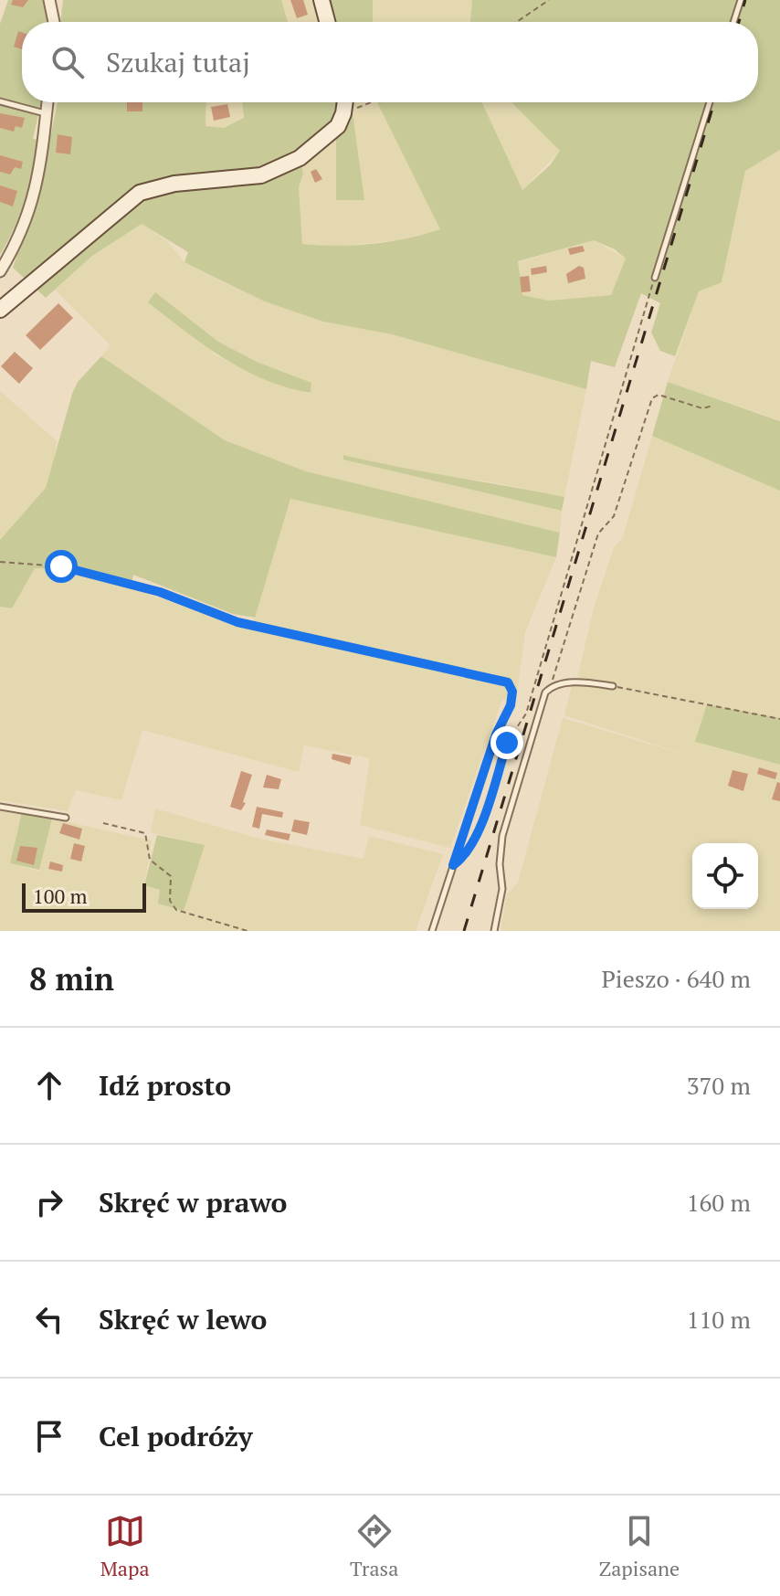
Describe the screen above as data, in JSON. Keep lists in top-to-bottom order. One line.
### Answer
{"scale_bar":"100 m","page":{"search":"Szukaj tutaj","scale":"100 m","heading":["8 min","Pieszo · 640 m"],"list":[["Idź prosto","370 m"],["Skręć w prawo","160 m"],["Skręć w lewo","110 m"],"Cel podróży"],"nav":["Mapa","Trasa","Zapisane"]}}
